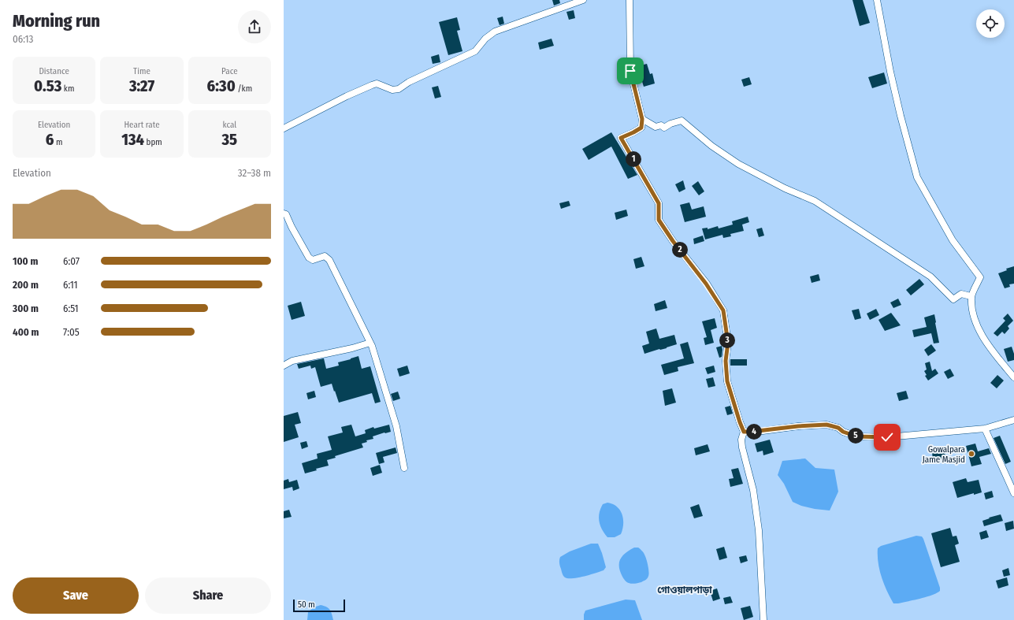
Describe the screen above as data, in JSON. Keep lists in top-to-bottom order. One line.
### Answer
{"districts":["গোওয়ালপাড়া"],"places":["Gowalpara Jame Masjid"],"scale_bar":"50 m","page":{"heading":["Morning run","06:13"],"stats":[["Distance","0.53 km"],["Time","3:27"],["Pace","6:30 /km"],["Elevation","6 m"],["Heart rate","134 bpm"],["kcal","35"]],"pins":["1","2","3","4","5"],"chart":["Elevation","32–38 m"],"list":[{"name":"100 m","note":"6:07"},{"name":"200 m","note":"6:11"},{"name":"300 m","note":"6:51"},{"name":"400 m","note":"7:05"}],"buttons":["Save","Share"],"scale":"50 m"}}
